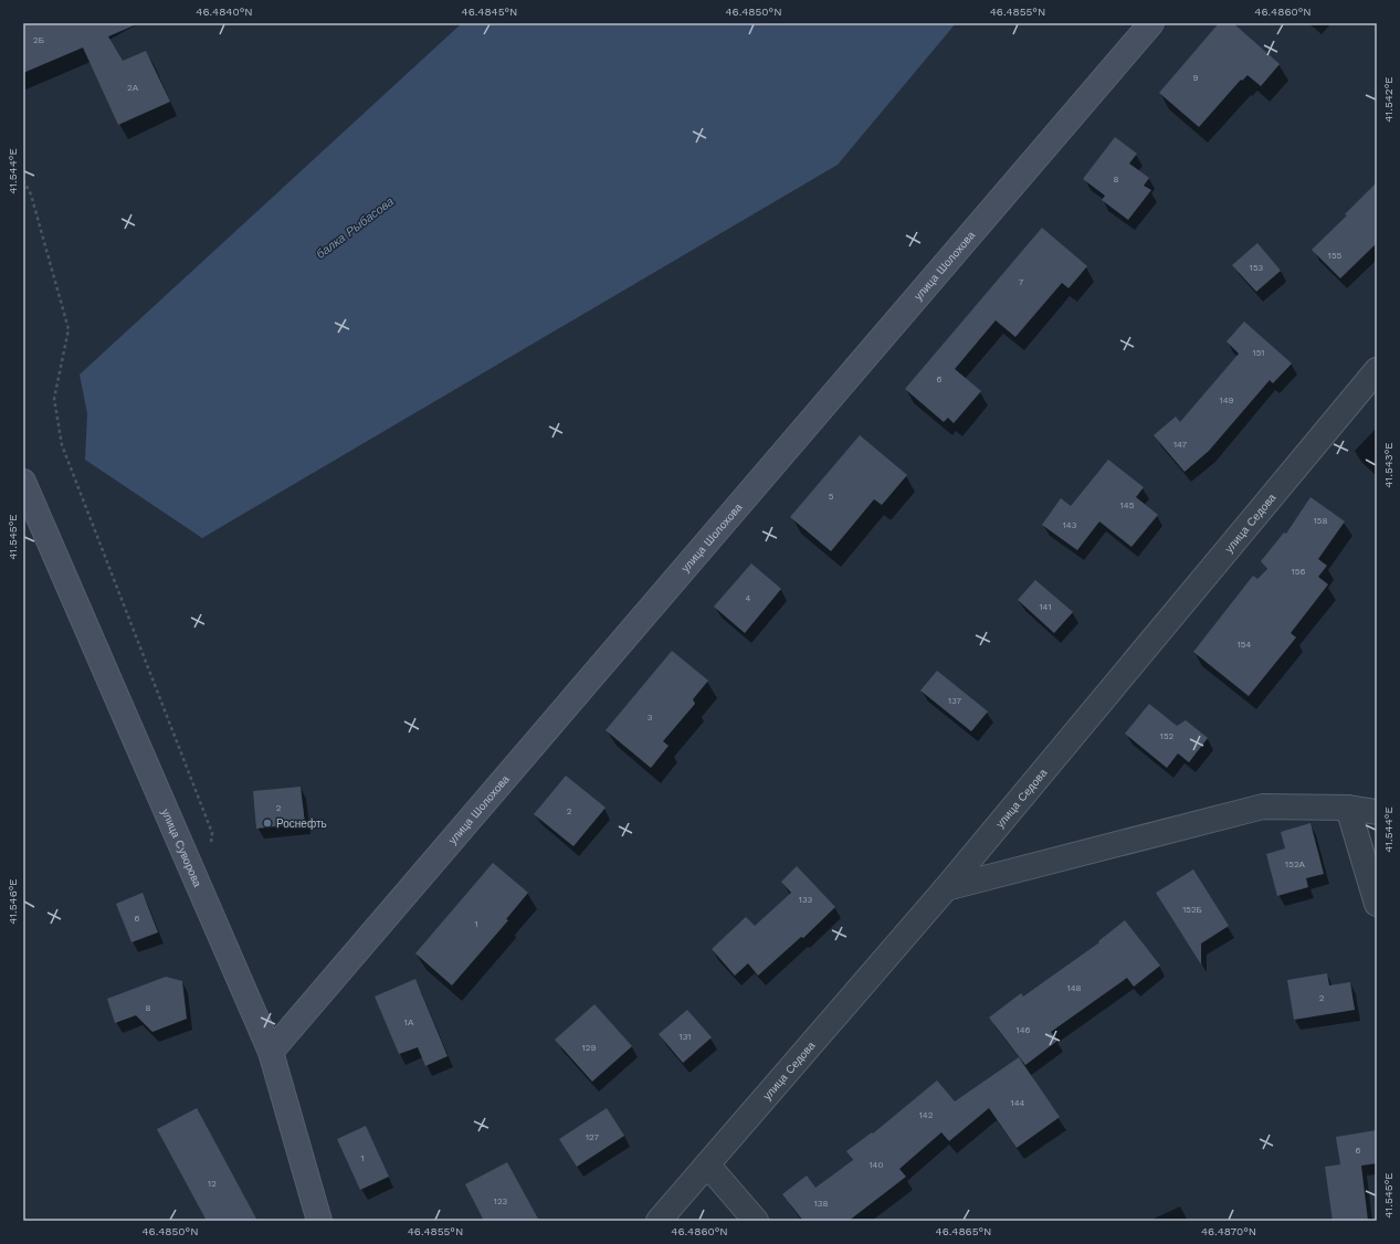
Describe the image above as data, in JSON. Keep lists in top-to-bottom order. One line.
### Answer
{"streets":{"main road":["улица Шолохова","улица Суворова"],"street":["улица Седова"]},"crossings":[["улица Шолохова","улица Суворова"]],"water":["балка Рыбасова"],"places":["Роснефть"],"house_numbers":["2Б","9","2А","8","155","153","7","151","6","149","147","5","145","158","143","156","4","141","154","137","3","152","2","2","152А","133","152Б","6","1","148","2","8","1А","146","131","129","144","142","127","6","1","140","12","123","138"],"coordinates":["46.4840°N","46.4845°N","46.4850°N","46.4855°N","46.4860°N","41.542°E","41.544°E","41.543°E","41.545°E","41.546°E","46.4865°N","46.4870°N"]}
